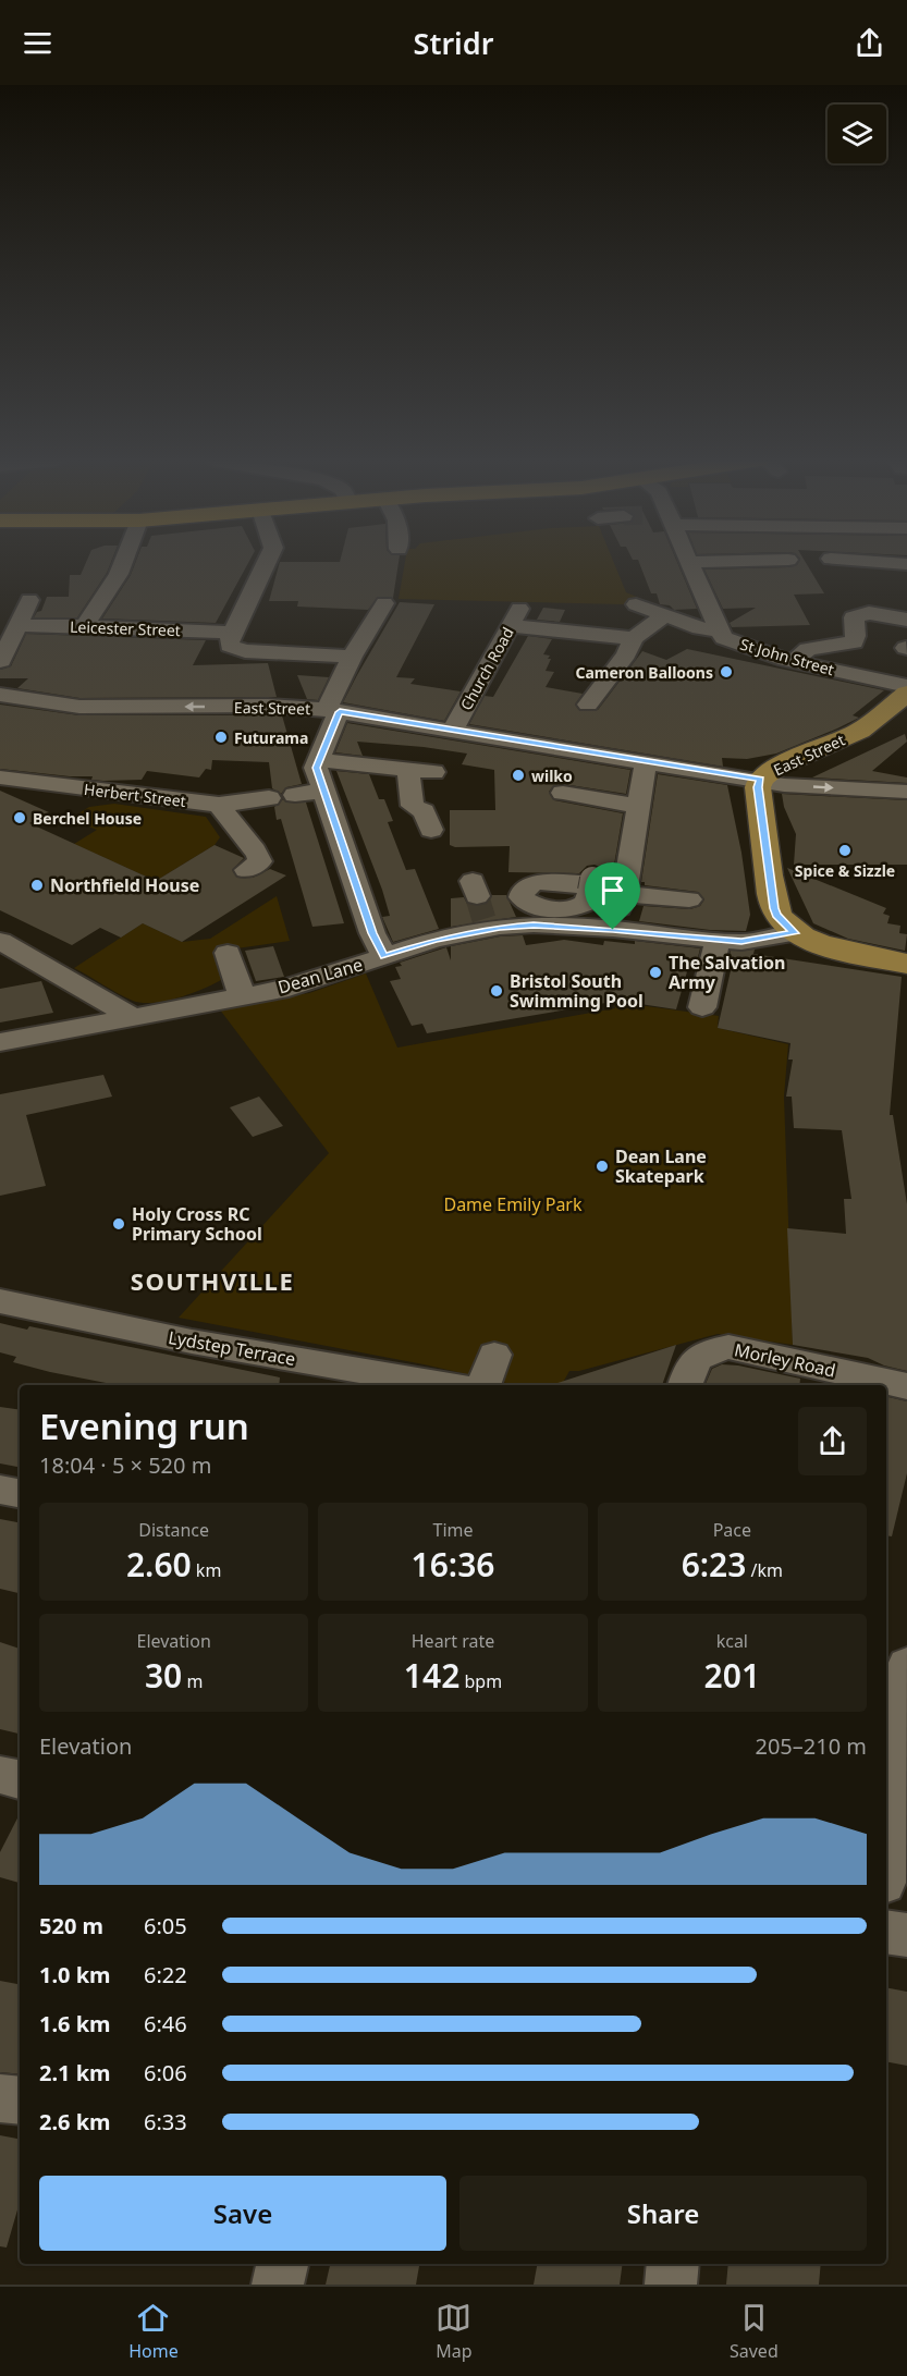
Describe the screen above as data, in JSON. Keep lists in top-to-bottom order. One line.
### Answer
{"streets":{"main road":["East Street"],"street":["Leicester Street","St John Street","Church Road","Herbert Street","Dean Lane","Lydstep Terrace","Morley Road"]},"crossings":[["Church Road","East Street"]],"one_way":["East Street"],"districts":["SOUTHVILLE"],"parks":["Dame Emily Park"],"places":["Cameron Balloons","Futurama","wilko","Berchel House","Spice & Sizzle","Northfield House","The Salvation Army","Bristol South Swimming Pool","Dean Lane Skatepark","Holy Cross RC Primary School"],"page":{"header":"Stridr","heading":["Evening run","18:04 · 5 × 520 m"],"stats":[["Distance","2.60 km"],["Time","16:36"],["Pace","6:23 /km"],["Elevation","30 m"],["Heart rate","142 bpm"],["kcal","201"]],"chart":["Elevation","205–210 m"],"list":[{"name":"520 m","note":"6:05"},{"name":"1.0 km","note":"6:22"},{"name":"1.6 km","note":"6:46"},{"name":"2.1 km","note":"6:06"},{"name":"2.6 km","note":"6:33"}],"buttons":["Save","Share"],"tabs":["Home","Map","Saved"]}}
